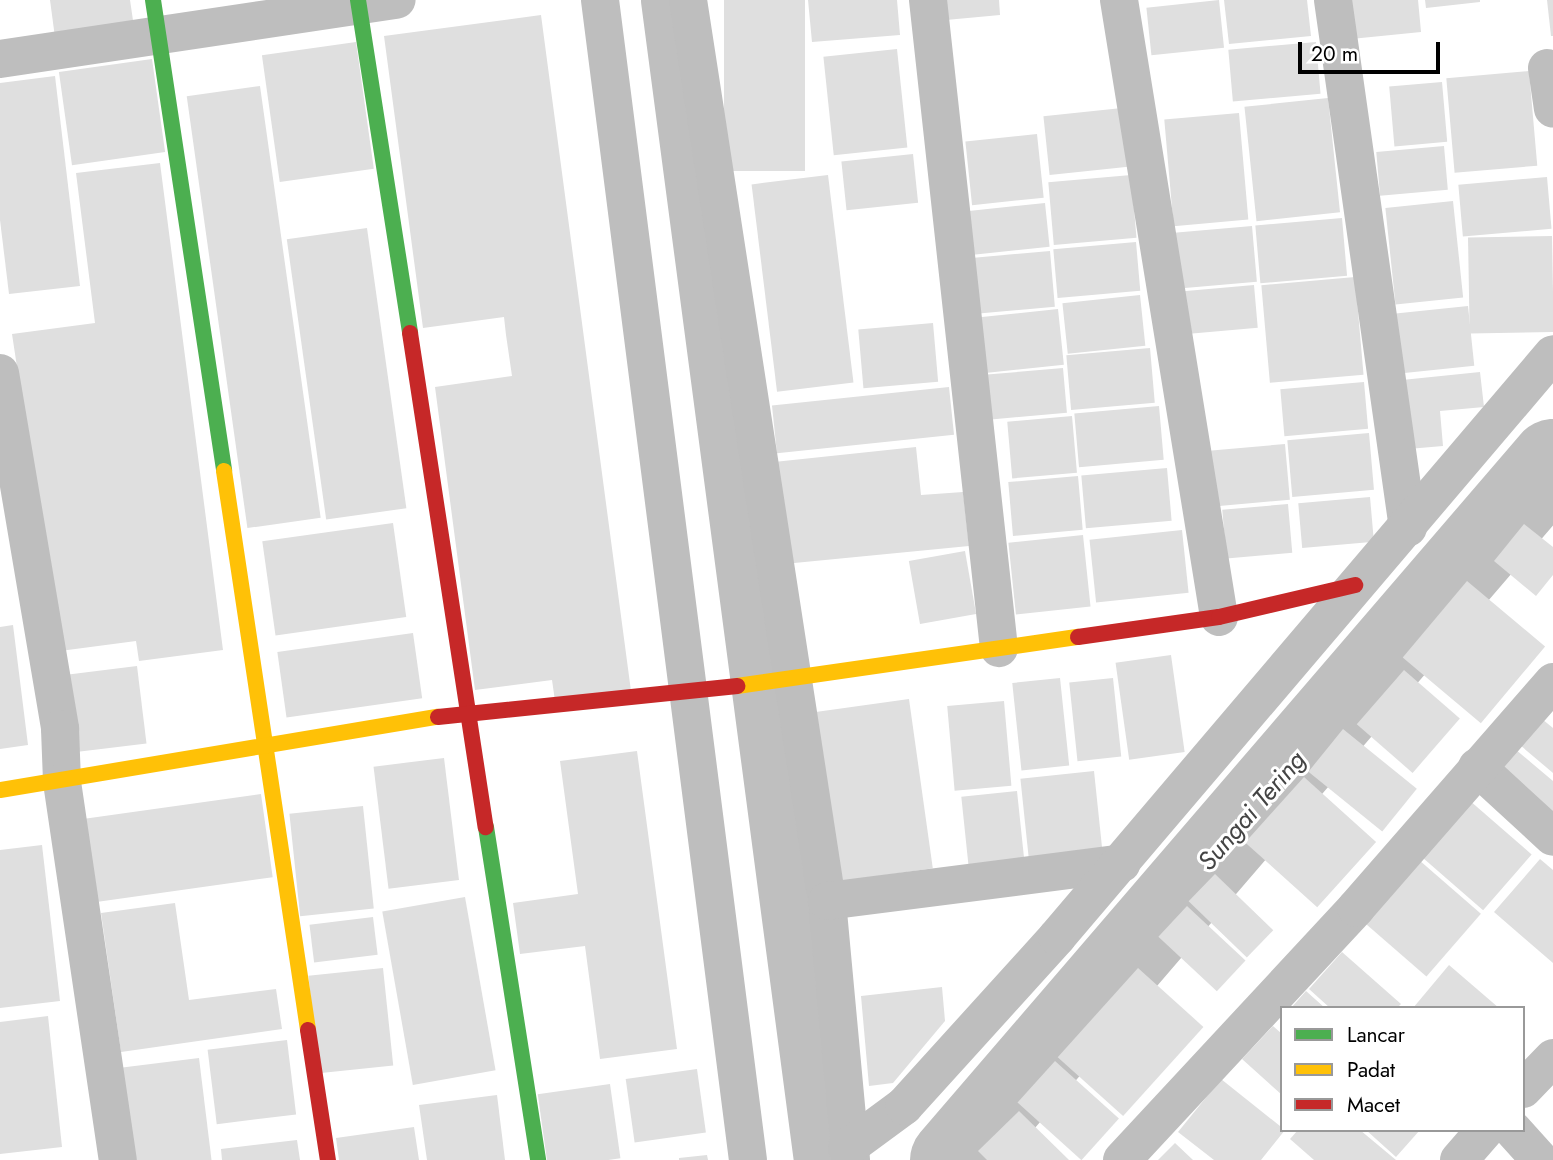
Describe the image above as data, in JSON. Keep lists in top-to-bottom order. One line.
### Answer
{"water":["Sungai Tering"],"legend":["Lancar","Padat","Macet"],"scale_bar":"20 m"}
